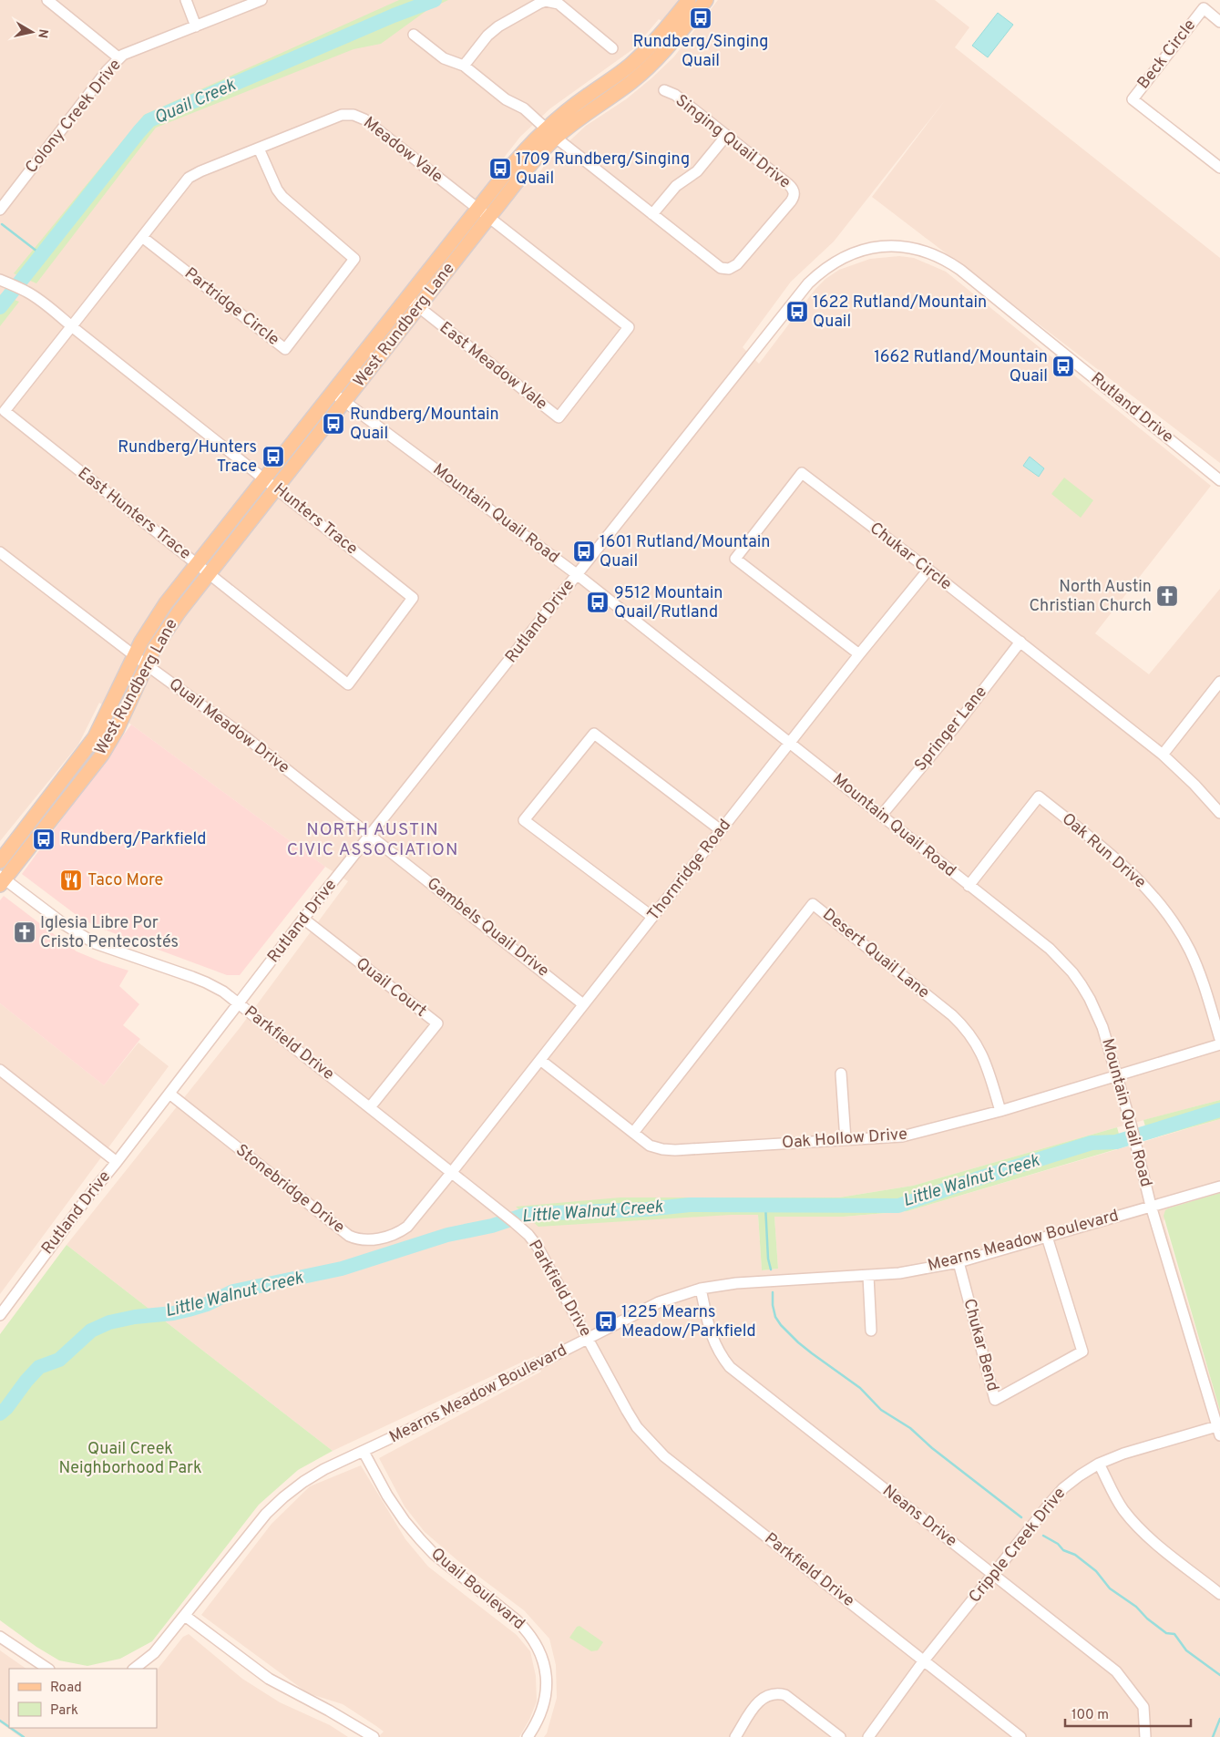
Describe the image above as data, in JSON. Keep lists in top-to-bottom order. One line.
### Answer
{"streets":{"main road":["West Rundberg Lane"],"street":["Beck Circle","Colony Creek Drive","Singing Quail Drive","Meadow Vale","Partridge Circle","East Meadow Vale","Rutland Drive","East Hunters Trace","Mountain Quail Road","Hunters Trace","Chukar Circle","Quail Meadow Drive","Springer Lane","Oak Run Drive","Thornridge Road","Gambels Quail Drive","Desert Quail Lane","Quail Court","Parkfield Drive","Oak Hollow Drive","Stonebridge Drive","Mearns Meadow Boulevard","Chukar Bend","Neans Drive","Cripple Creek Drive","Quail Boulevard"]},"crossings":[["Singing Quail Drive","West Rundberg Lane"],["Meadow Vale","Partridge Circle"],["Meadow Vale","West Rundberg Lane"],["Meadow Vale","East Meadow Vale"],["Meadow Vale","East Hunters Trace"],["Meadow Vale","Hunters Trace"],["West Rundberg Lane","East Meadow Vale"],["West Rundberg Lane","East Hunters Trace"],["West Rundberg Lane","Mountain Quail Road"],["West Rundberg Lane","Hunters Trace"],["West Rundberg Lane","Quail Meadow Drive"],["West Rundberg Lane","Parkfield Drive"],["Rutland Drive","Mountain Quail Road"],["Rutland Drive","Quail Meadow Drive"],["Rutland Drive","Gambels Quail Drive"],["Rutland Drive","Quail Court"],["Rutland Drive","Parkfield Drive"],["Rutland Drive","Stonebridge Drive"],["East Hunters Trace","Hunters Trace"],["Mountain Quail Road","Springer Lane"],["Mountain Quail Road","Oak Run Drive"],["Mountain Quail Road","Thornridge Road"],["Mountain Quail Road","Oak Hollow Drive"],["Mountain Quail Road","Mearns Meadow Boulevard"],["Mountain Quail Road","Cripple Creek Drive"],["Chukar Circle","Springer Lane"],["Chukar Circle","Thornridge Road"],["Quail Meadow Drive","Gambels Quail Drive"],["Thornridge Road","Gambels Quail Drive"],["Thornridge Road","Parkfield Drive"],["Thornridge Road","Oak Hollow Drive"],["Thornridge Road","Stonebridge Drive"],["Desert Quail Lane","Oak Hollow Drive"],["Quail Court","Parkfield Drive"],["Parkfield Drive","Stonebridge Drive"],["Parkfield Drive","Mearns Meadow Boulevard"],["Parkfield Drive","Cripple Creek Drive"],["Mearns Meadow Boulevard","Chukar Bend"],["Mearns Meadow Boulevard","Neans Drive"],["Mearns Meadow Boulevard","Quail Boulevard"],["Neans Drive","Cripple Creek Drive"]],"districts":["NORTH AUSTIN CIVIC ASSOCIATION"],"water":["Quail Creek","Little Walnut Creek"],"parks":["Quail Creek Neighborhood Park"],"places":{"bus stop":["Rundberg/Singing Quail","1709 Rundberg/Singing Quail","1622 Rutland/Mountain Quail","1662 Rutland/Mountain Quail","Rundberg/Mountain Quail","Rundberg/Hunters Trace","1601 Rutland/Mountain Quail","9512 Mountain Quail/Rutland","Rundberg/Parkfield","1225 Mearns Meadow/Parkfield"],"church":["North Austin Christian Church","Iglesia Libre Por Cristo Pentecostés"],"restaurant":["Taco More"]},"legend":["Road","Park"],"scale_bar":"100 m","north":"right"}
